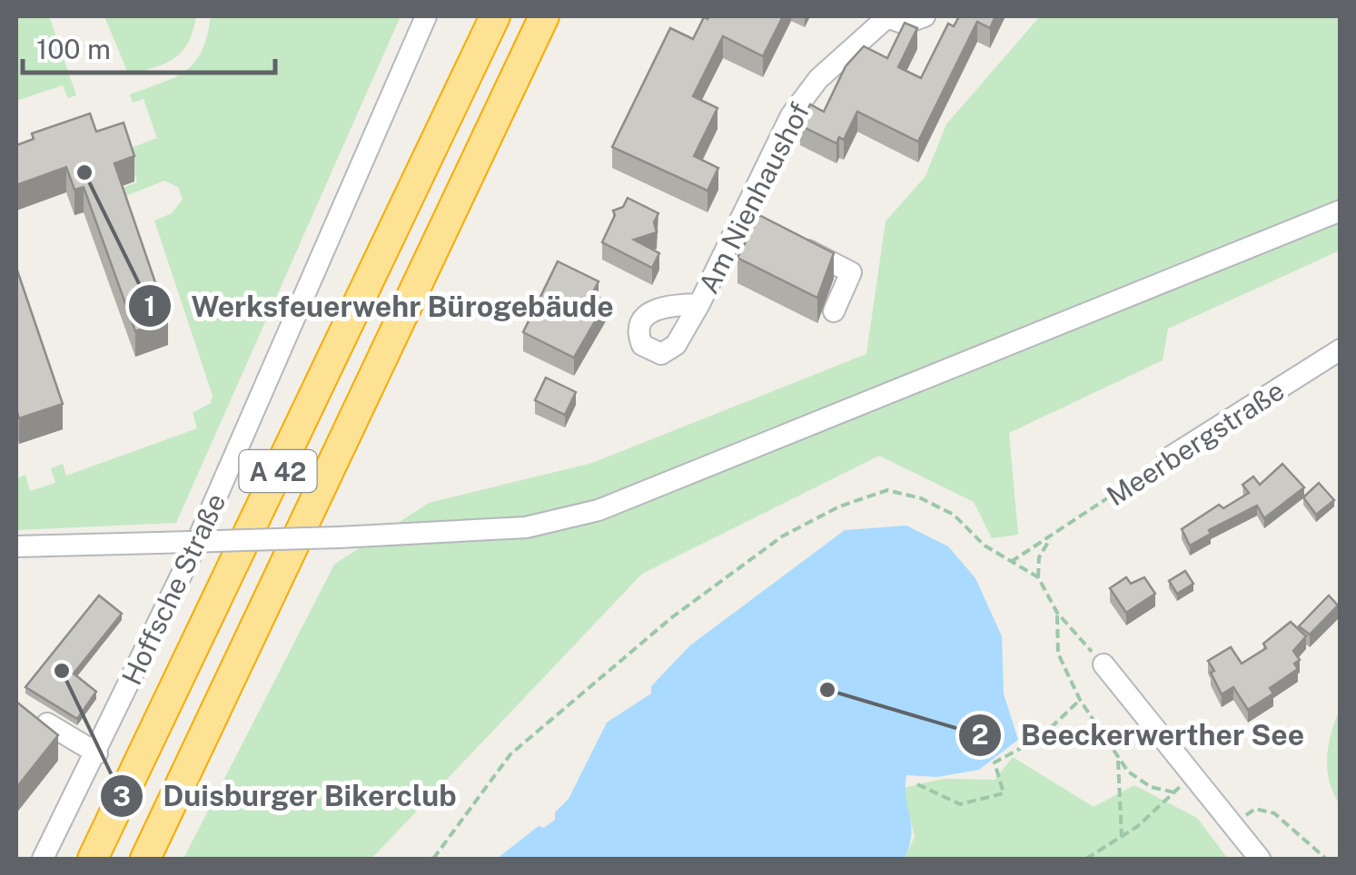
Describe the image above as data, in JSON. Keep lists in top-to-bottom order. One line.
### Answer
{"streets":{"highway":["A 42"],"street":["Am Nienhaushof","Meerbergstraße","Hoffsche Straße"]},"places":["Werksfeuerwehr Bürogebäude","Duisburger Bikerclub","Beeckerwerther See"],"scale_bar":"100 m"}
